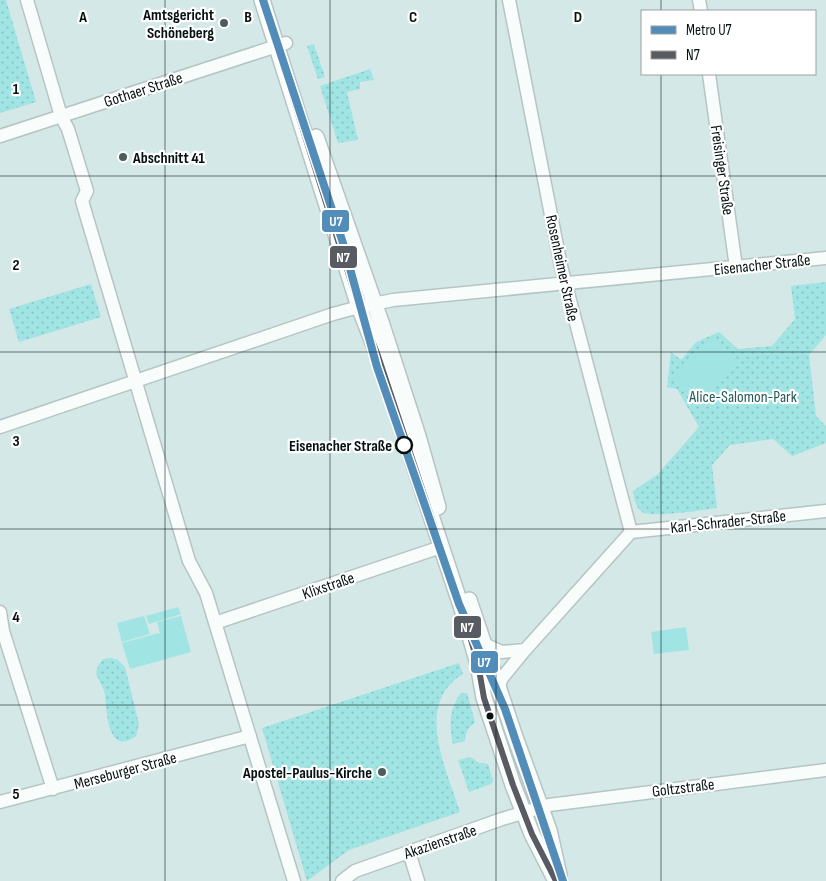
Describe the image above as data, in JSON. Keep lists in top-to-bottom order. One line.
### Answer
{"streets":{"street":["Gothaer Straße","Freisinger Straße","Eisenacher Straße","Rosenheimer Straße","Karl-Schrader-Straße","Klixstraße","Merseburger Straße","Goltzstraße","Akazienstraße"]},"crossings":[["Freisinger Straße","Eisenacher Straße"],["Eisenacher Straße","Rosenheimer Straße"],["Rosenheimer Straße","Karl-Schrader-Straße"],["Goltzstraße","Akazienstraße"]],"parks":["Alice-Salomon-Park"],"places":["Amtsgericht Schöneberg","Abschnitt 41","Eisenacher Straße","Apostel-Paulus-Kirche"],"lines":["metro line U7","transit line N7"],"legend":["Metro U7","N7"],"grid":{"columns":["A","B","C","D"],"rows":["1","2","3","4","5"]}}
